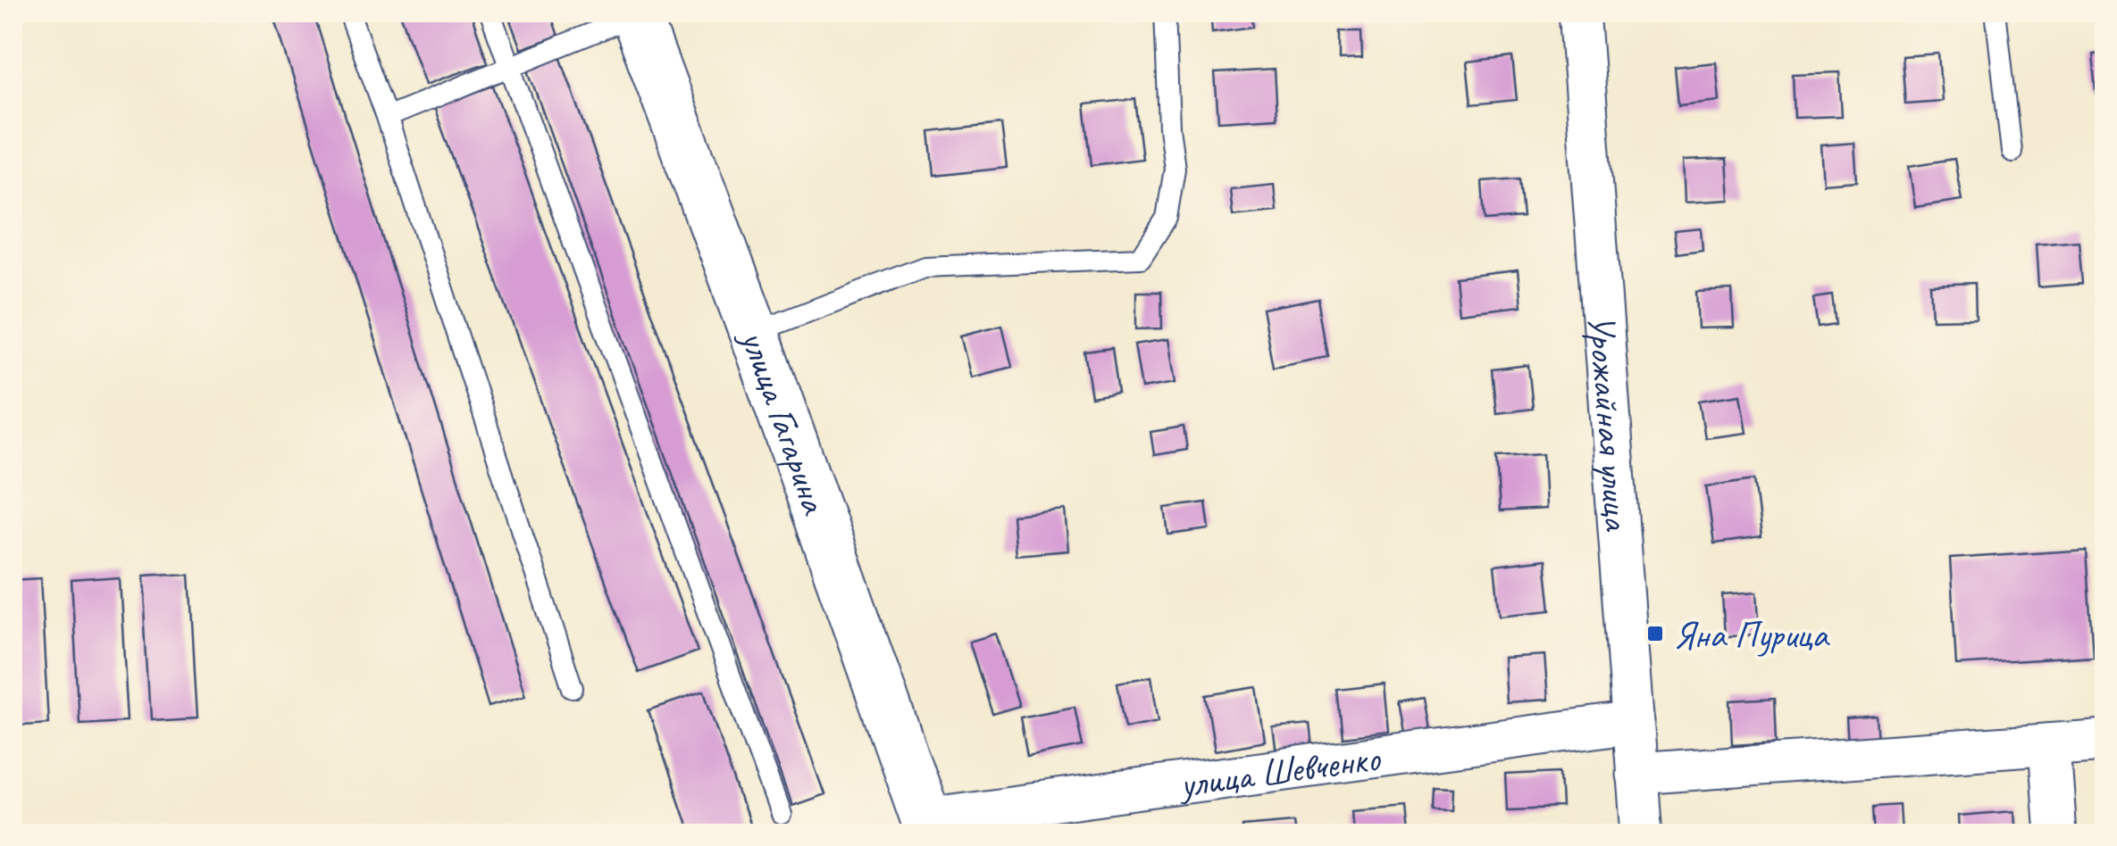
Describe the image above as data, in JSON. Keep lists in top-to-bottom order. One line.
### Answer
{"streets":{"main road":["улица Гагарина"],"street":["Урожайная улица","улица Шевченко"]},"crossings":[["улица Гагарина","улица Шевченко"],["Урожайная улица","улица Шевченко"]],"places":{"transit":["Яна Пурица"]}}
